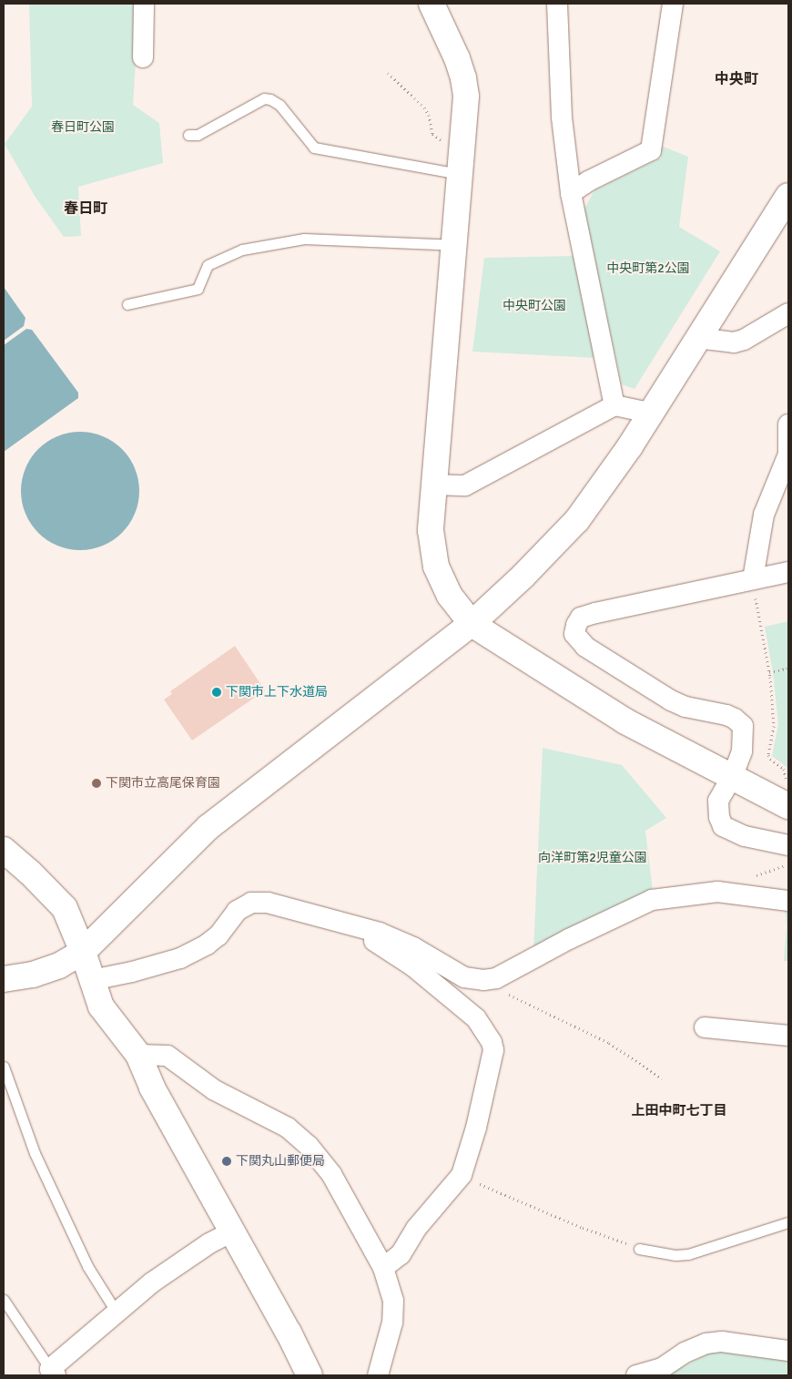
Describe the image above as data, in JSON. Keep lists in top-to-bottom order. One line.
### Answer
{"districts":["中央町","春日町","上田中町七丁目"],"parks":["春日町公園","中央町第2公園","中央町公園","向洋町第2児童公園"],"places":["下関市上下水道局","下関市立高尾保育園","下関丸山郵便局"]}
